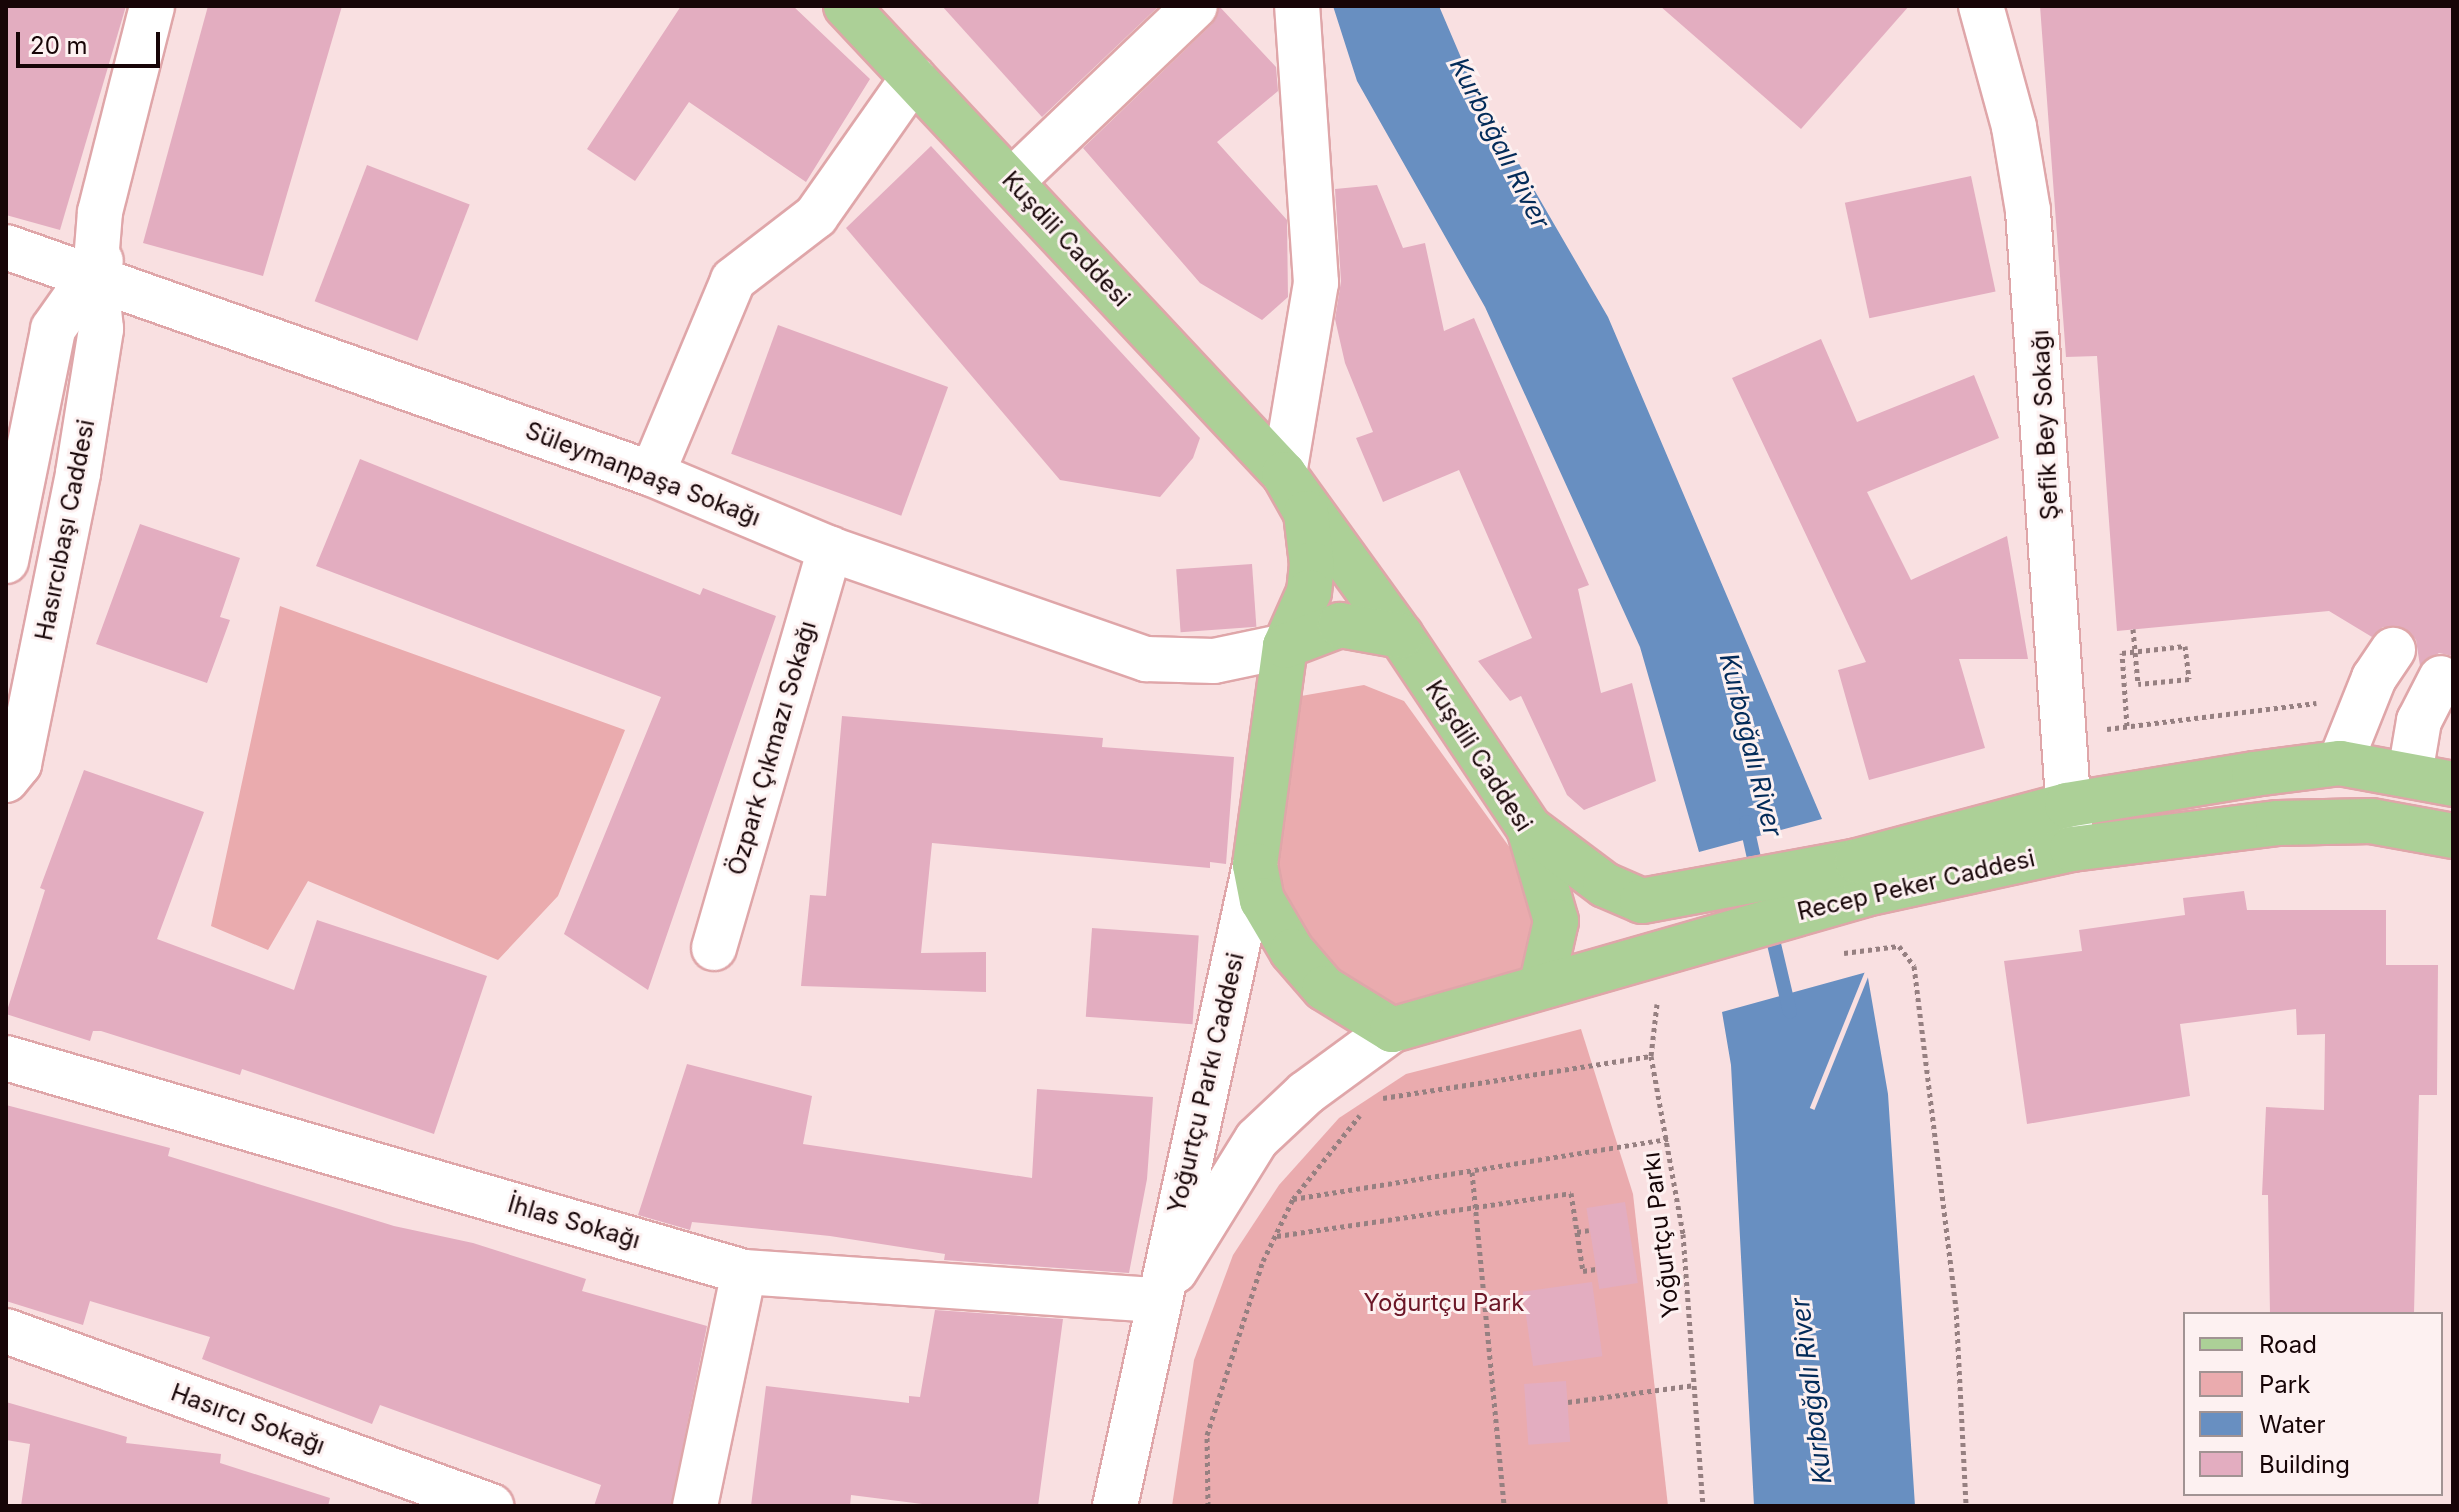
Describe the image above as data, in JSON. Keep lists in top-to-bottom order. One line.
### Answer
{"streets":{"main road":["Kuşdili Caddesi","Recep Peker Caddesi","Yoğurtçu Parkı Caddesi"],"street":["Şefik Bey Sokağı","Süleymanpaşa Sokağı","Hasırcıbaşı Caddesi","Özpark Çıkmazı Sokağı","İhlas Sokağı","Hasırcı Sokağı"],"path":["Yoğurtçu Parkı"]},"crossings":[["Kuşdili Caddesi","Süleymanpaşa Sokağı"],["Kuşdili Caddesi","Recep Peker Caddesi"],["Kuşdili Caddesi","Yoğurtçu Parkı Caddesi"],["Şefik Bey Sokağı","Recep Peker Caddesi"],["Süleymanpaşa Sokağı","Hasırcıbaşı Caddesi"],["Süleymanpaşa Sokağı","Özpark Çıkmazı Sokağı"],["Süleymanpaşa Sokağı","Yoğurtçu Parkı Caddesi"],["Recep Peker Caddesi","Yoğurtçu Parkı Caddesi"],["Yoğurtçu Parkı Caddesi","İhlas Sokağı"]],"water":["Kurbağalı River"],"parks":["Yoğurtçu Park"],"legend":["Road","Park","Water","Building"],"scale_bar":"20 m"}
